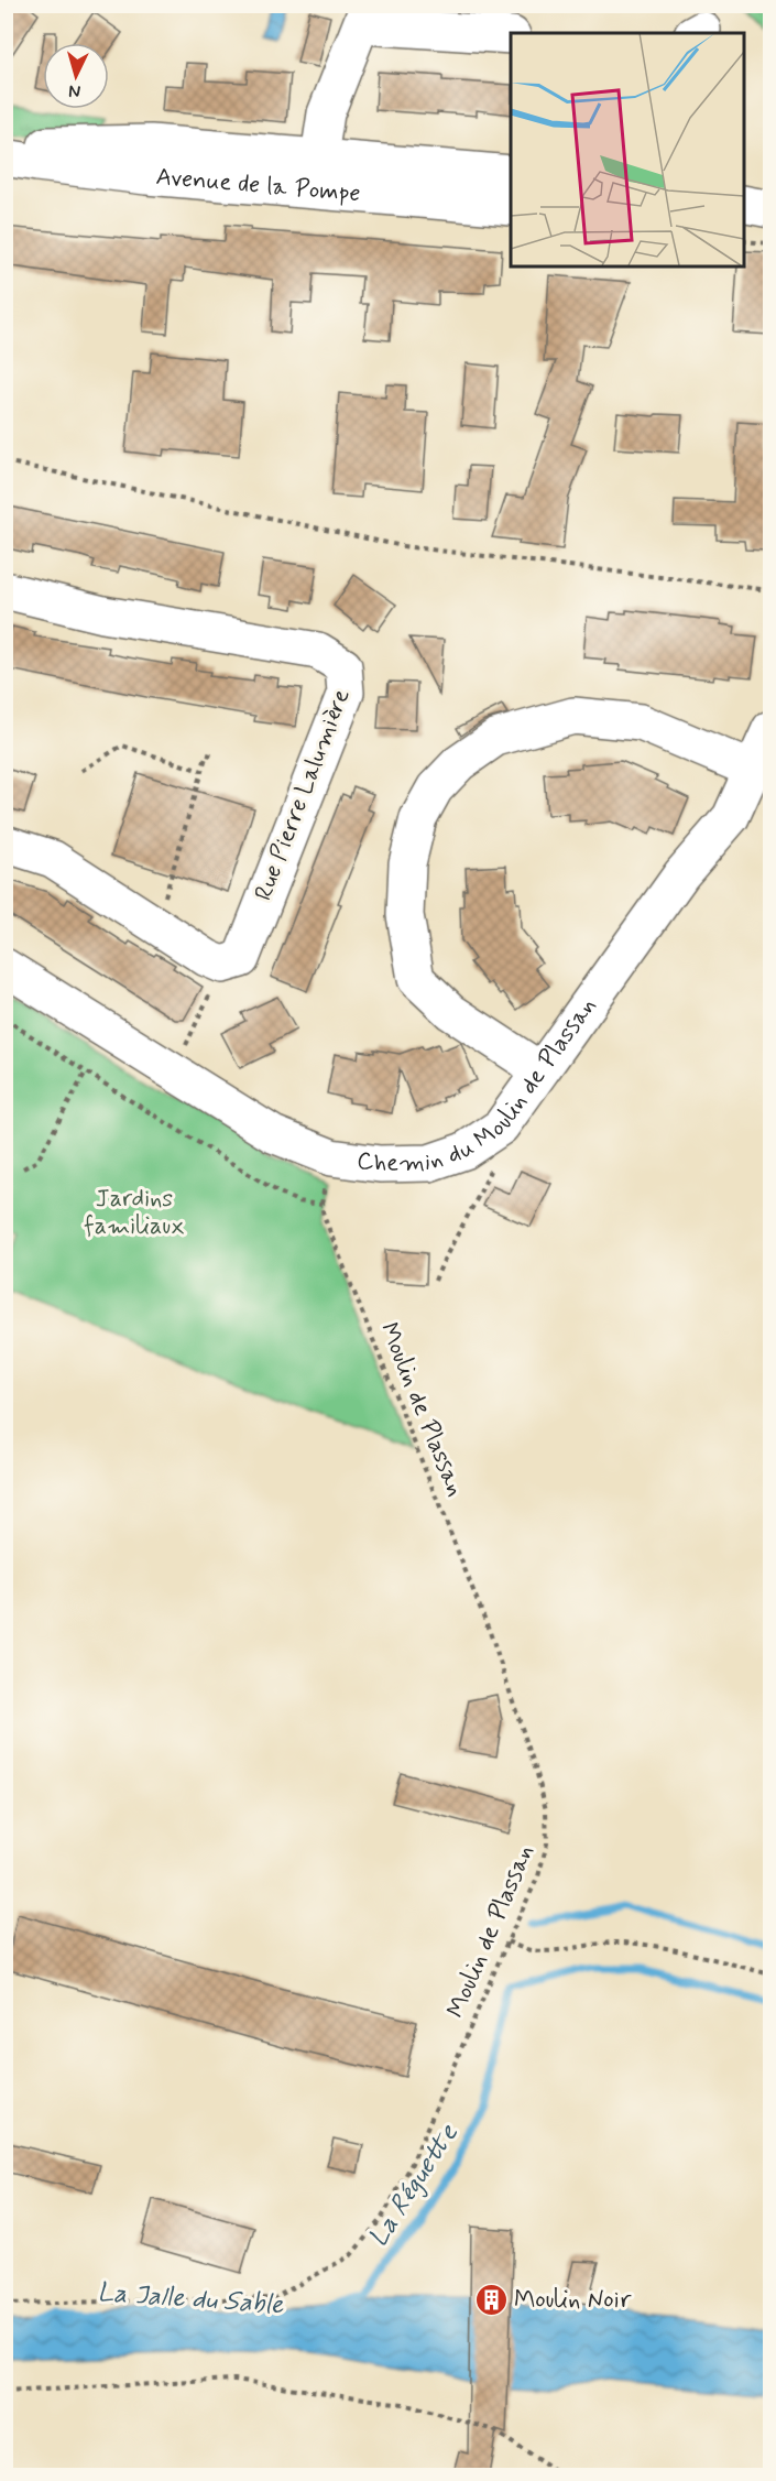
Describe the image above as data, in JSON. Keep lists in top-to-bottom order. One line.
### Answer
{"streets":{"street":["Avenue de la Pompe","Rue Pierre Lalumière","Chemin du Moulin de Plassan"],"path":["Moulin de Plassan"]},"water":["La Réguette","La Jalle du Sable"],"parks":["Jardins familiaux"],"places":{"building":["Moulin Noir"]},"north":"bottom"}
